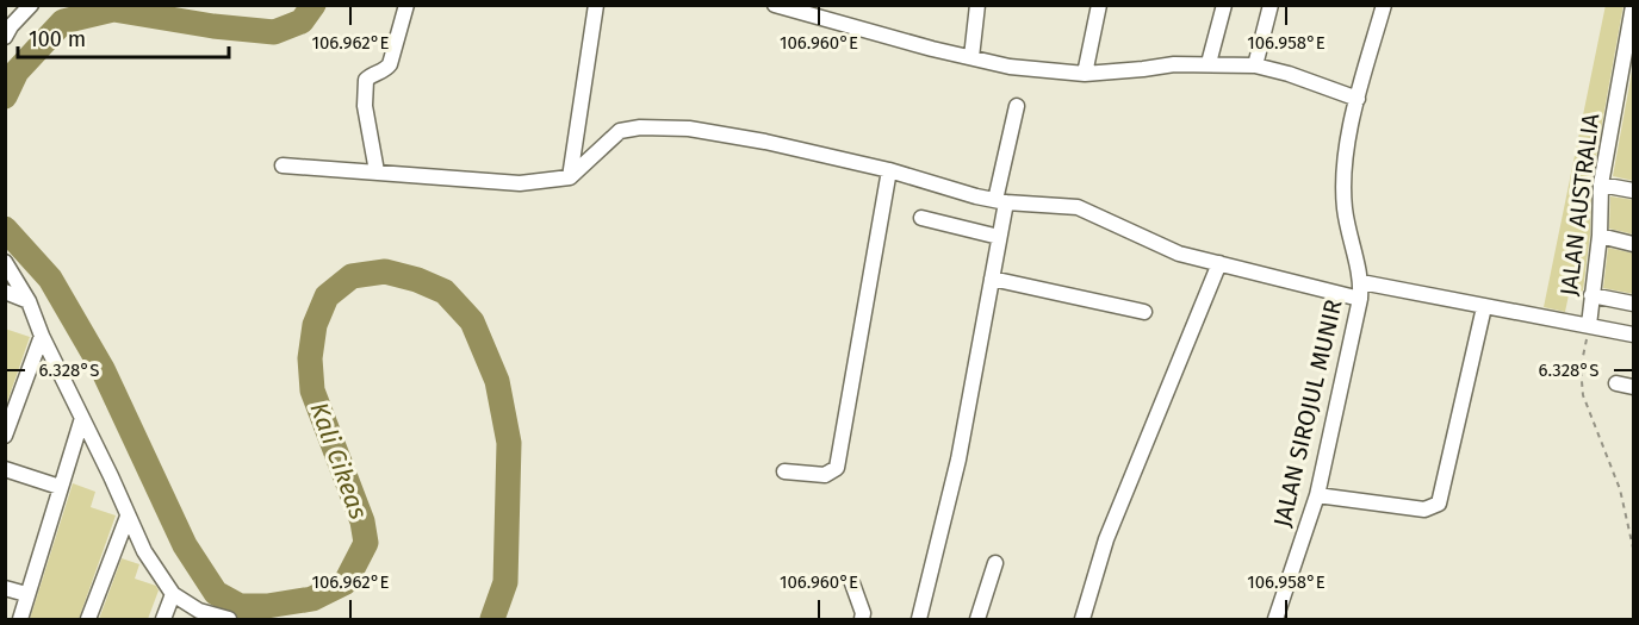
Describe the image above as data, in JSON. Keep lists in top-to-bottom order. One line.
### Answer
{"streets":{"street":["JALAN AUSTRALIA","JALAN SIROJUL MUNIR"]},"water":["Kali Cikeas"],"scale_bar":"100 m","coordinates":["106.962°E","106.960°E","106.958°E","6.328°S"]}
